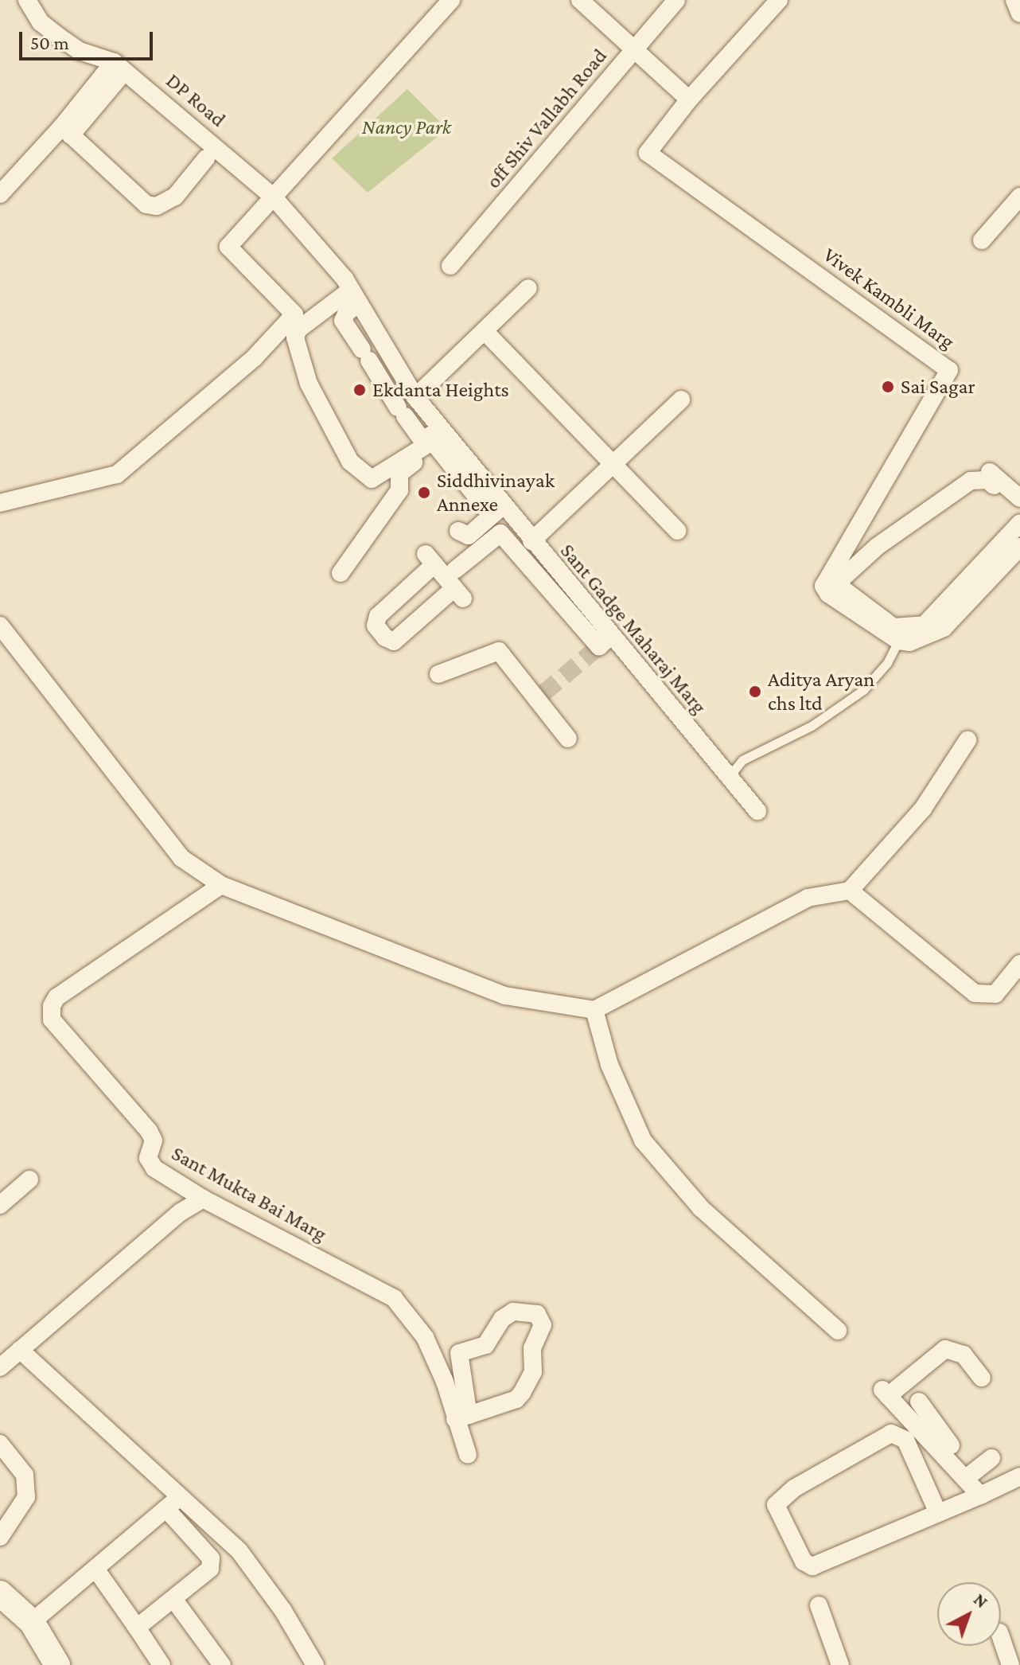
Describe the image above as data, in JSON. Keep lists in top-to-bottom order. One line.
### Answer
{"streets":{"street":["DP Road","off Shiv Vallabh Road","Vivek Kambli Marg","Sant Gadge Maharaj Marg","Sant Mukta Bai Marg"]},"crossings":[["DP Road","Sant Gadge Maharaj Marg"]],"parks":["Nancy Park"],"places":["Sai Sagar","Ekdanta Heights","Siddhivinayak Annexe","Aditya Aryan chs ltd"],"scale_bar":"50 m","north":"top right"}
